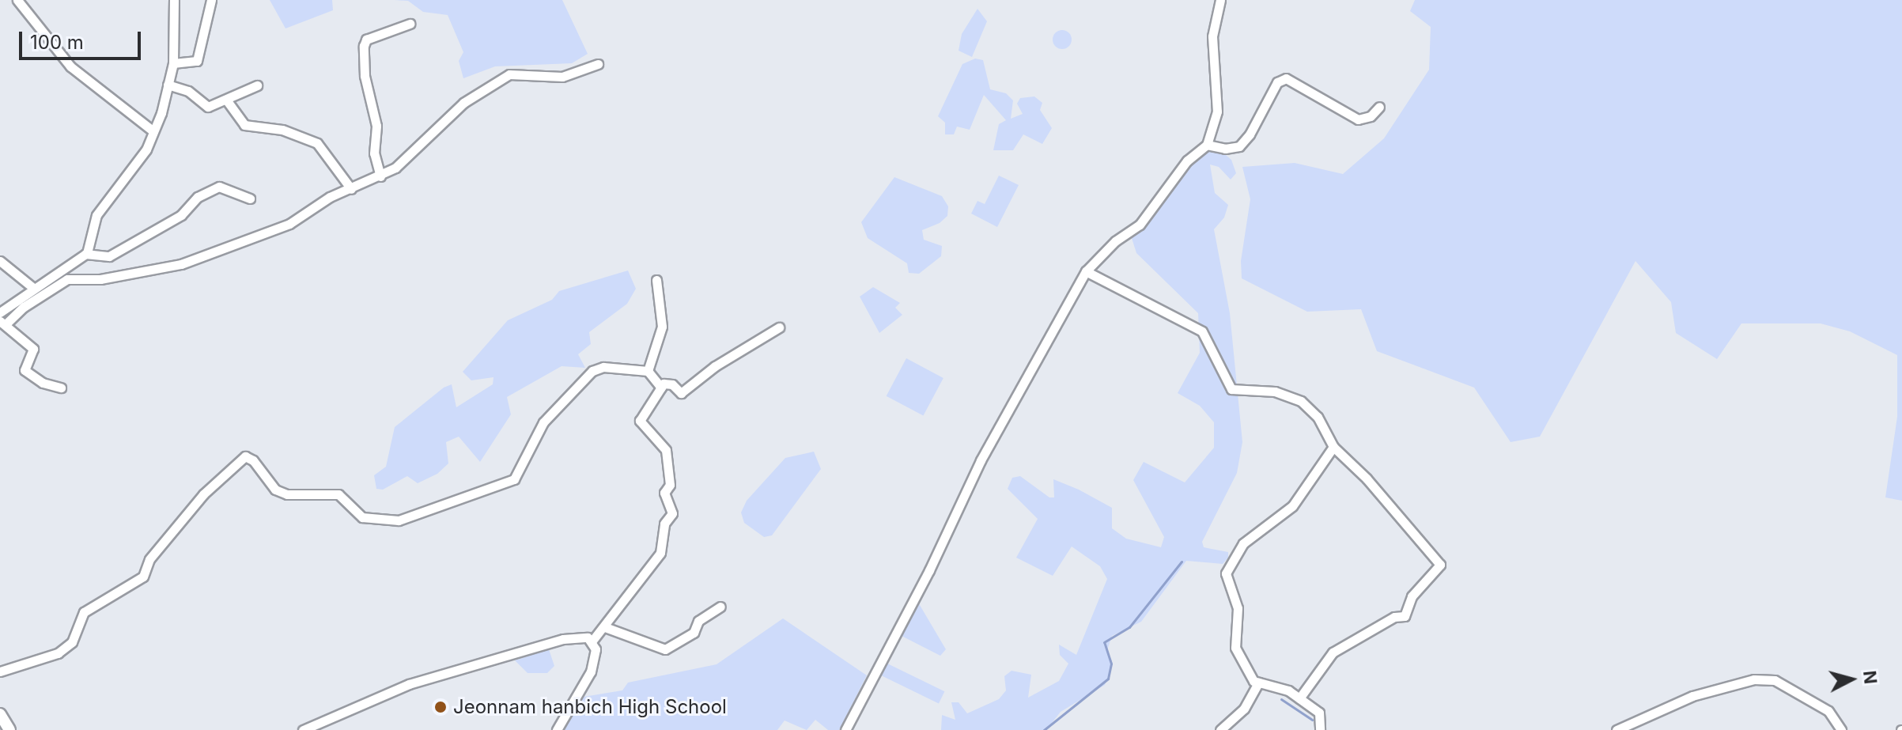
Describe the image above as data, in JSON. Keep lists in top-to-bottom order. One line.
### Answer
{"places":["Jeonnam hanbich High School"],"scale_bar":"100 m","north":"right"}
